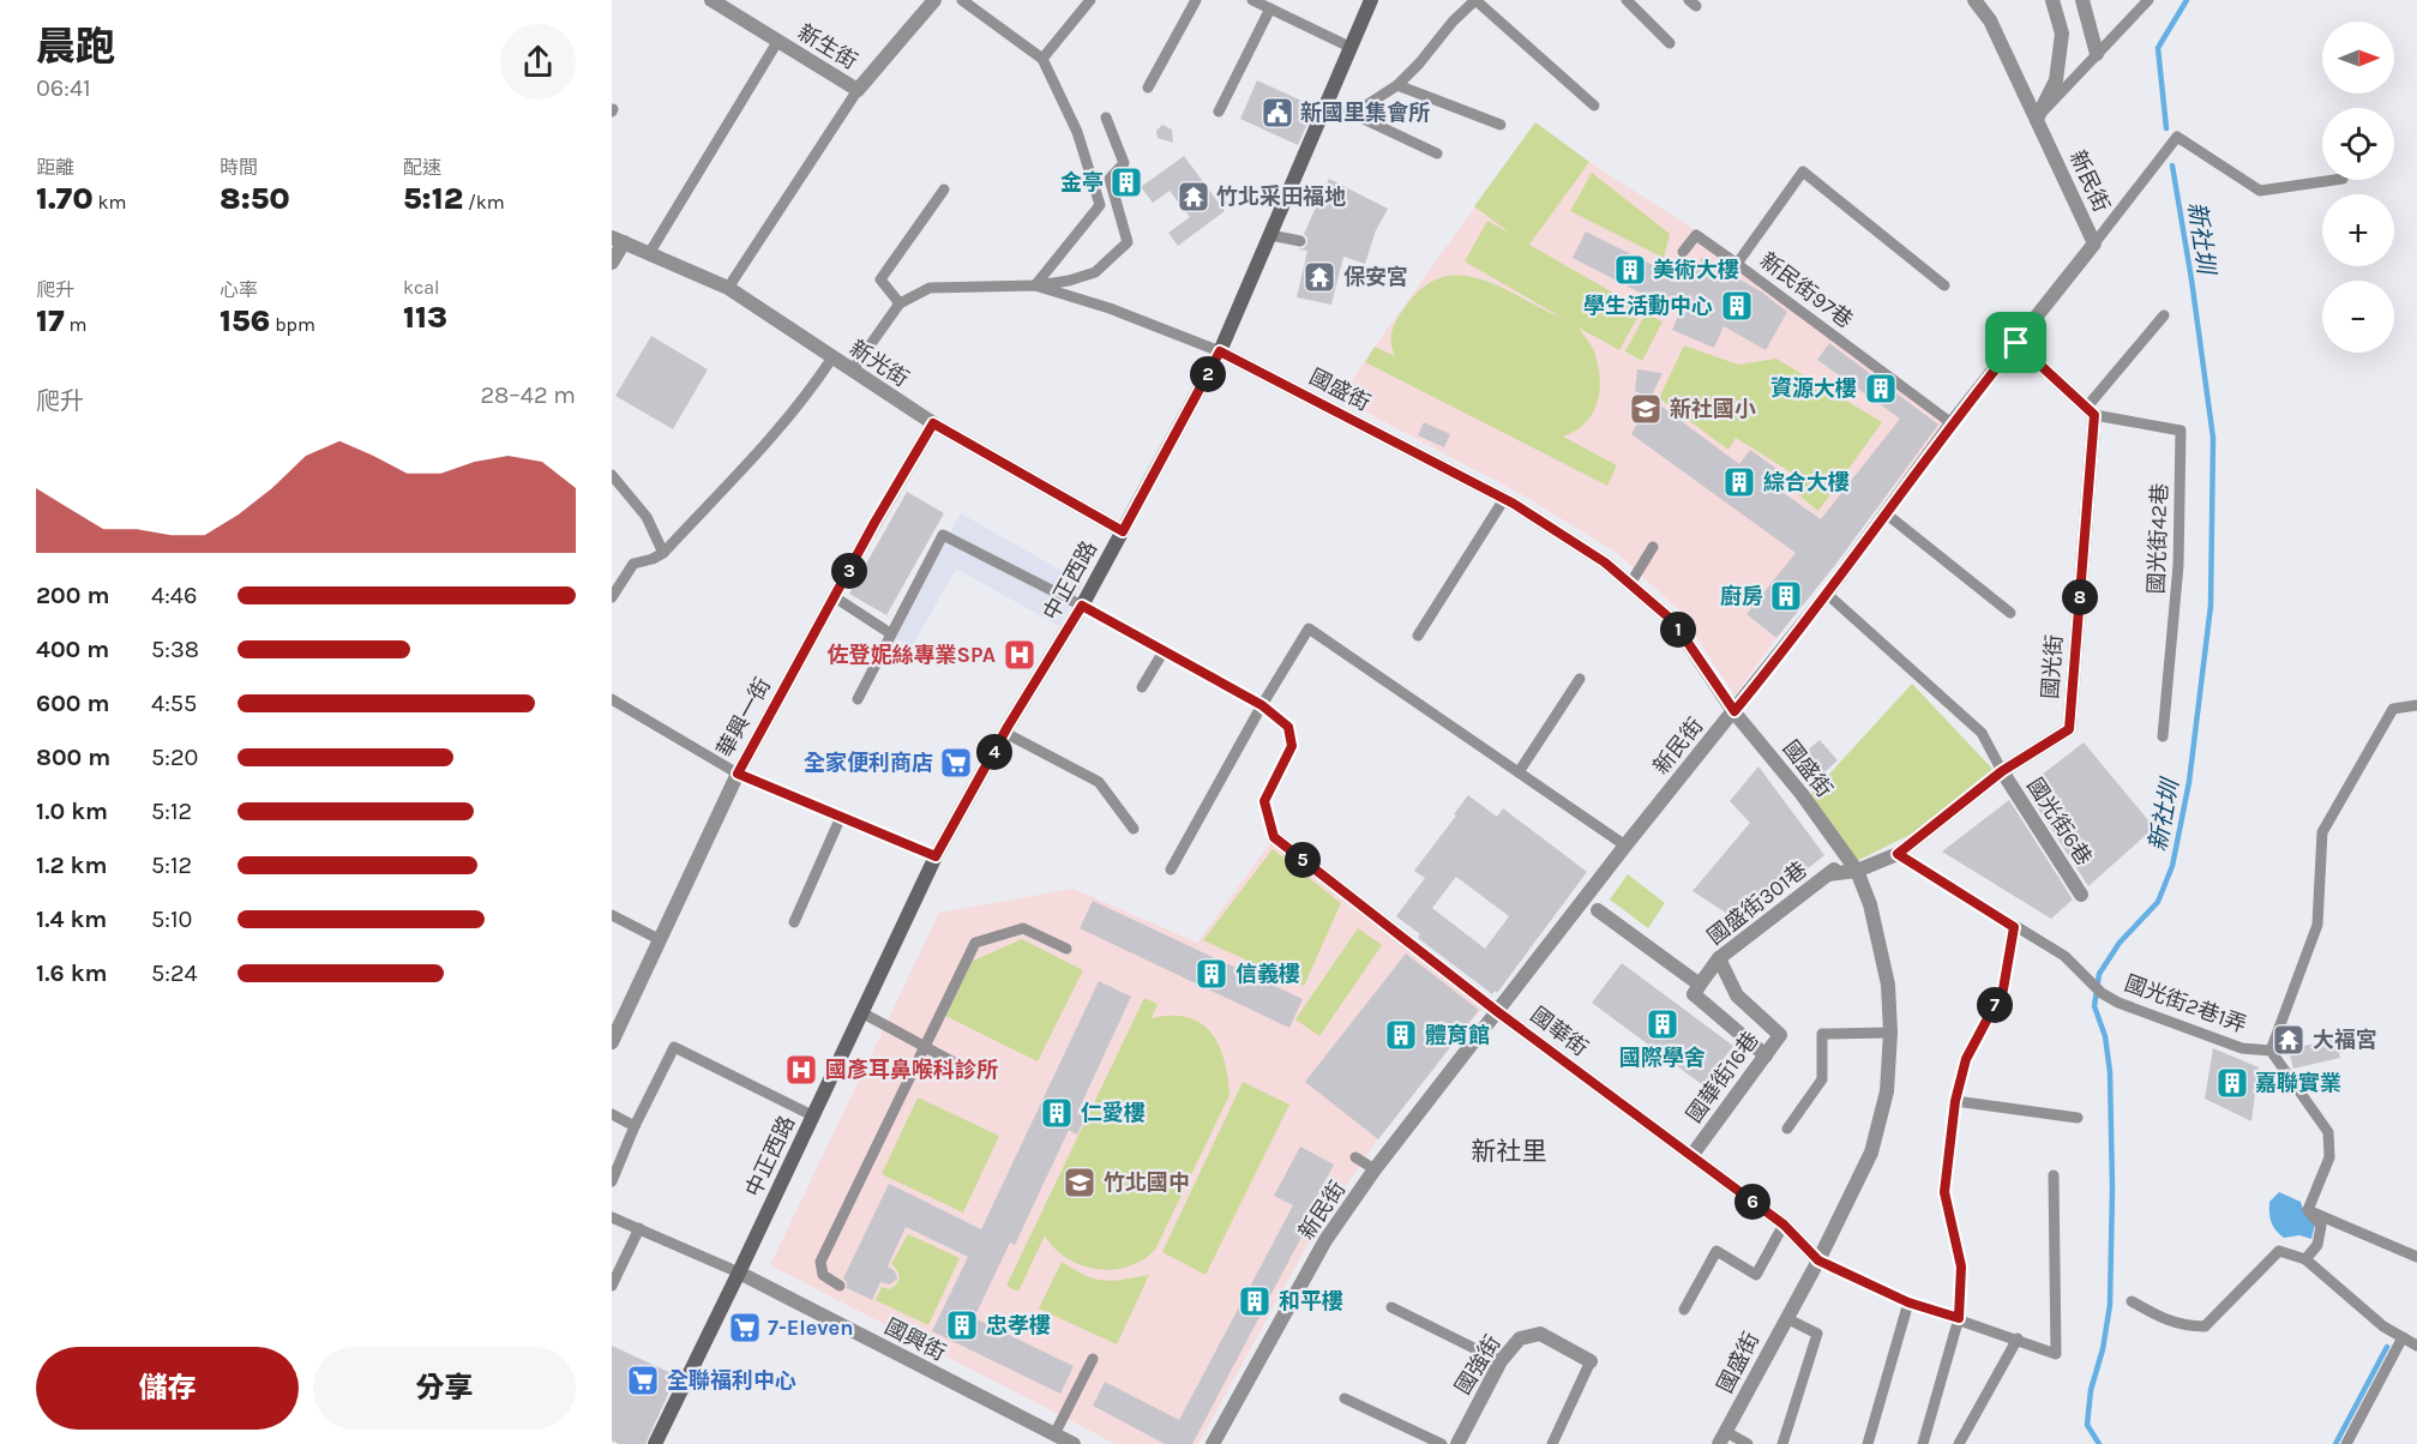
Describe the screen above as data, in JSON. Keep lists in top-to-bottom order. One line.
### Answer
{"streets":{"main road":["中正西路"],"street":["新生街","新民街","新光街","國盛街","國光街","華興一街","國光街6巷","國盛街301巷","國華街","國華街16巷","國興街","國強街"],"lane":["新民街97巷","國光街42巷","國光街2巷1弄"]},"crossings":[["新民街","新民街97巷"],["新民街","國盛街"],["新民街","國華街"],["新光街","中正西路"],["新光街","華興一街"],["國盛街","中正西路"],["國盛街","國光街"],["國盛街","國華街"],["國光街42巷","國光街"],["中正西路","國興街"],["國光街","國光街6巷"],["國光街","國盛街301巷"],["國光街","國光街2巷1弄"],["國盛街301巷","國華街16巷"],["國華街","國華街16巷"]],"districts":["新社里"],"water":["新社圳"],"places":{"public building":["新國里集會所"],"building":["金亭","美術大樓","學生活動中心","資源大樓","綜合大樓","廚房","信義樓","國際學舍","體育館","嘉聯實業","仁愛樓","和平樓","忠孝樓"],"temple":["竹北采田福地","保安宮","大福宮"],"school or university":["新社國小","竹北國中"],"hospital":["佐登妮絲專業SPA","國彥耳鼻喉科診所"],"supermarket":["全家便利商店","7-Eleven","全聯福利中心"]},"north":"right","page":{"heading":["晨跑","06:41"],"map_buttons":["+","−"],"stats":[["距離","1.70 km"],["時間","8:50"],["配速","5:12 /km"],["爬升","17 m"],["心率","156 bpm"],["kcal","113"]],"pins":["2","3","8","1","4","5","7","6"],"chart":["爬升","28–42 m"],"list":[{"name":"200 m","note":"4:46"},{"name":"400 m","note":"5:38"},{"name":"600 m","note":"4:55"},{"name":"800 m","note":"5:20"},{"name":"1.0 km","note":"5:12"},{"name":"1.2 km","note":"5:12"},{"name":"1.4 km","note":"5:10"},{"name":"1.6 km","note":"5:24"}],"buttons":["儲存","分享"]}}
